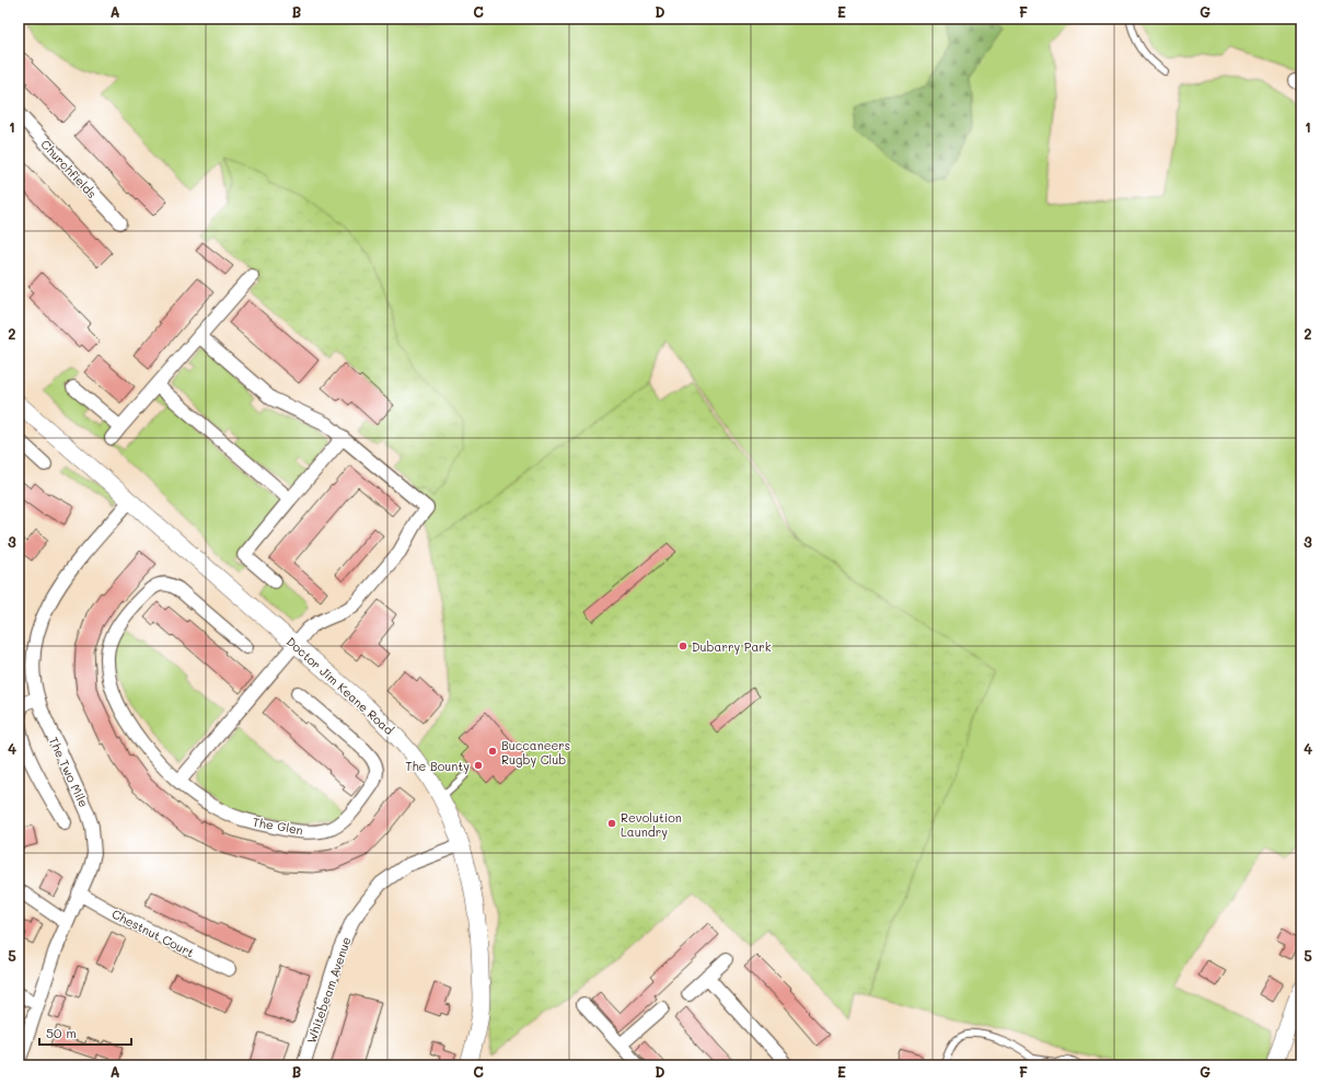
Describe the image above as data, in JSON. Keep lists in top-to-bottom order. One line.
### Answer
{"streets":{"street":["Churchfields","Doctor Jim Keane Road","The Two Mile","The Glen","Chestnut Court","Whitebeam Avenue"]},"crossings":[["Doctor Jim Keane Road","The Two Mile"],["Doctor Jim Keane Road","Whitebeam Avenue"],["The Two Mile","Chestnut Court"]],"places":["Dubarry Park","Buccaneers Rugby Club","The Bounty","Revolution Laundry"],"scale_bar":"50 m","grid":{"columns":["A","B","C","D","E","F","G"],"rows":["1","2","3","4","5"]}}
